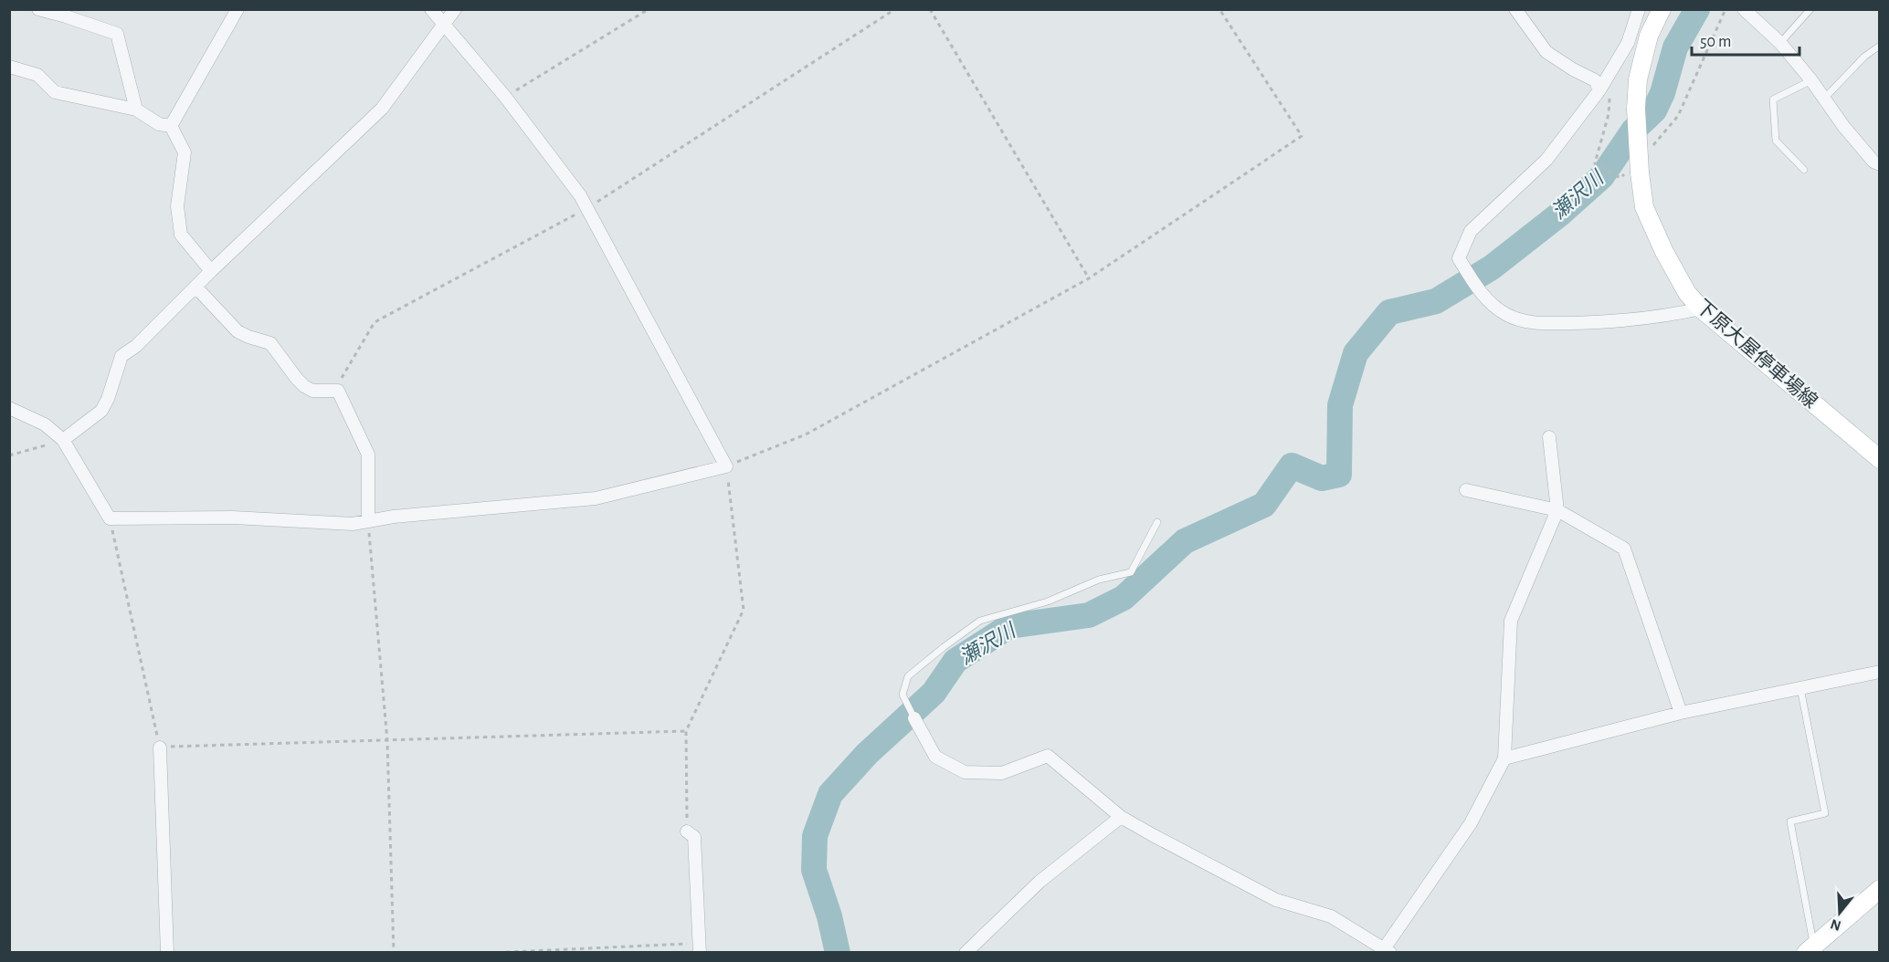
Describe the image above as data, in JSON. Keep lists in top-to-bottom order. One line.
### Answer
{"streets":{"main road":["下原大屋停車場線"]},"water":["瀬沢川"],"scale_bar":"50 m","north":"bottom"}
